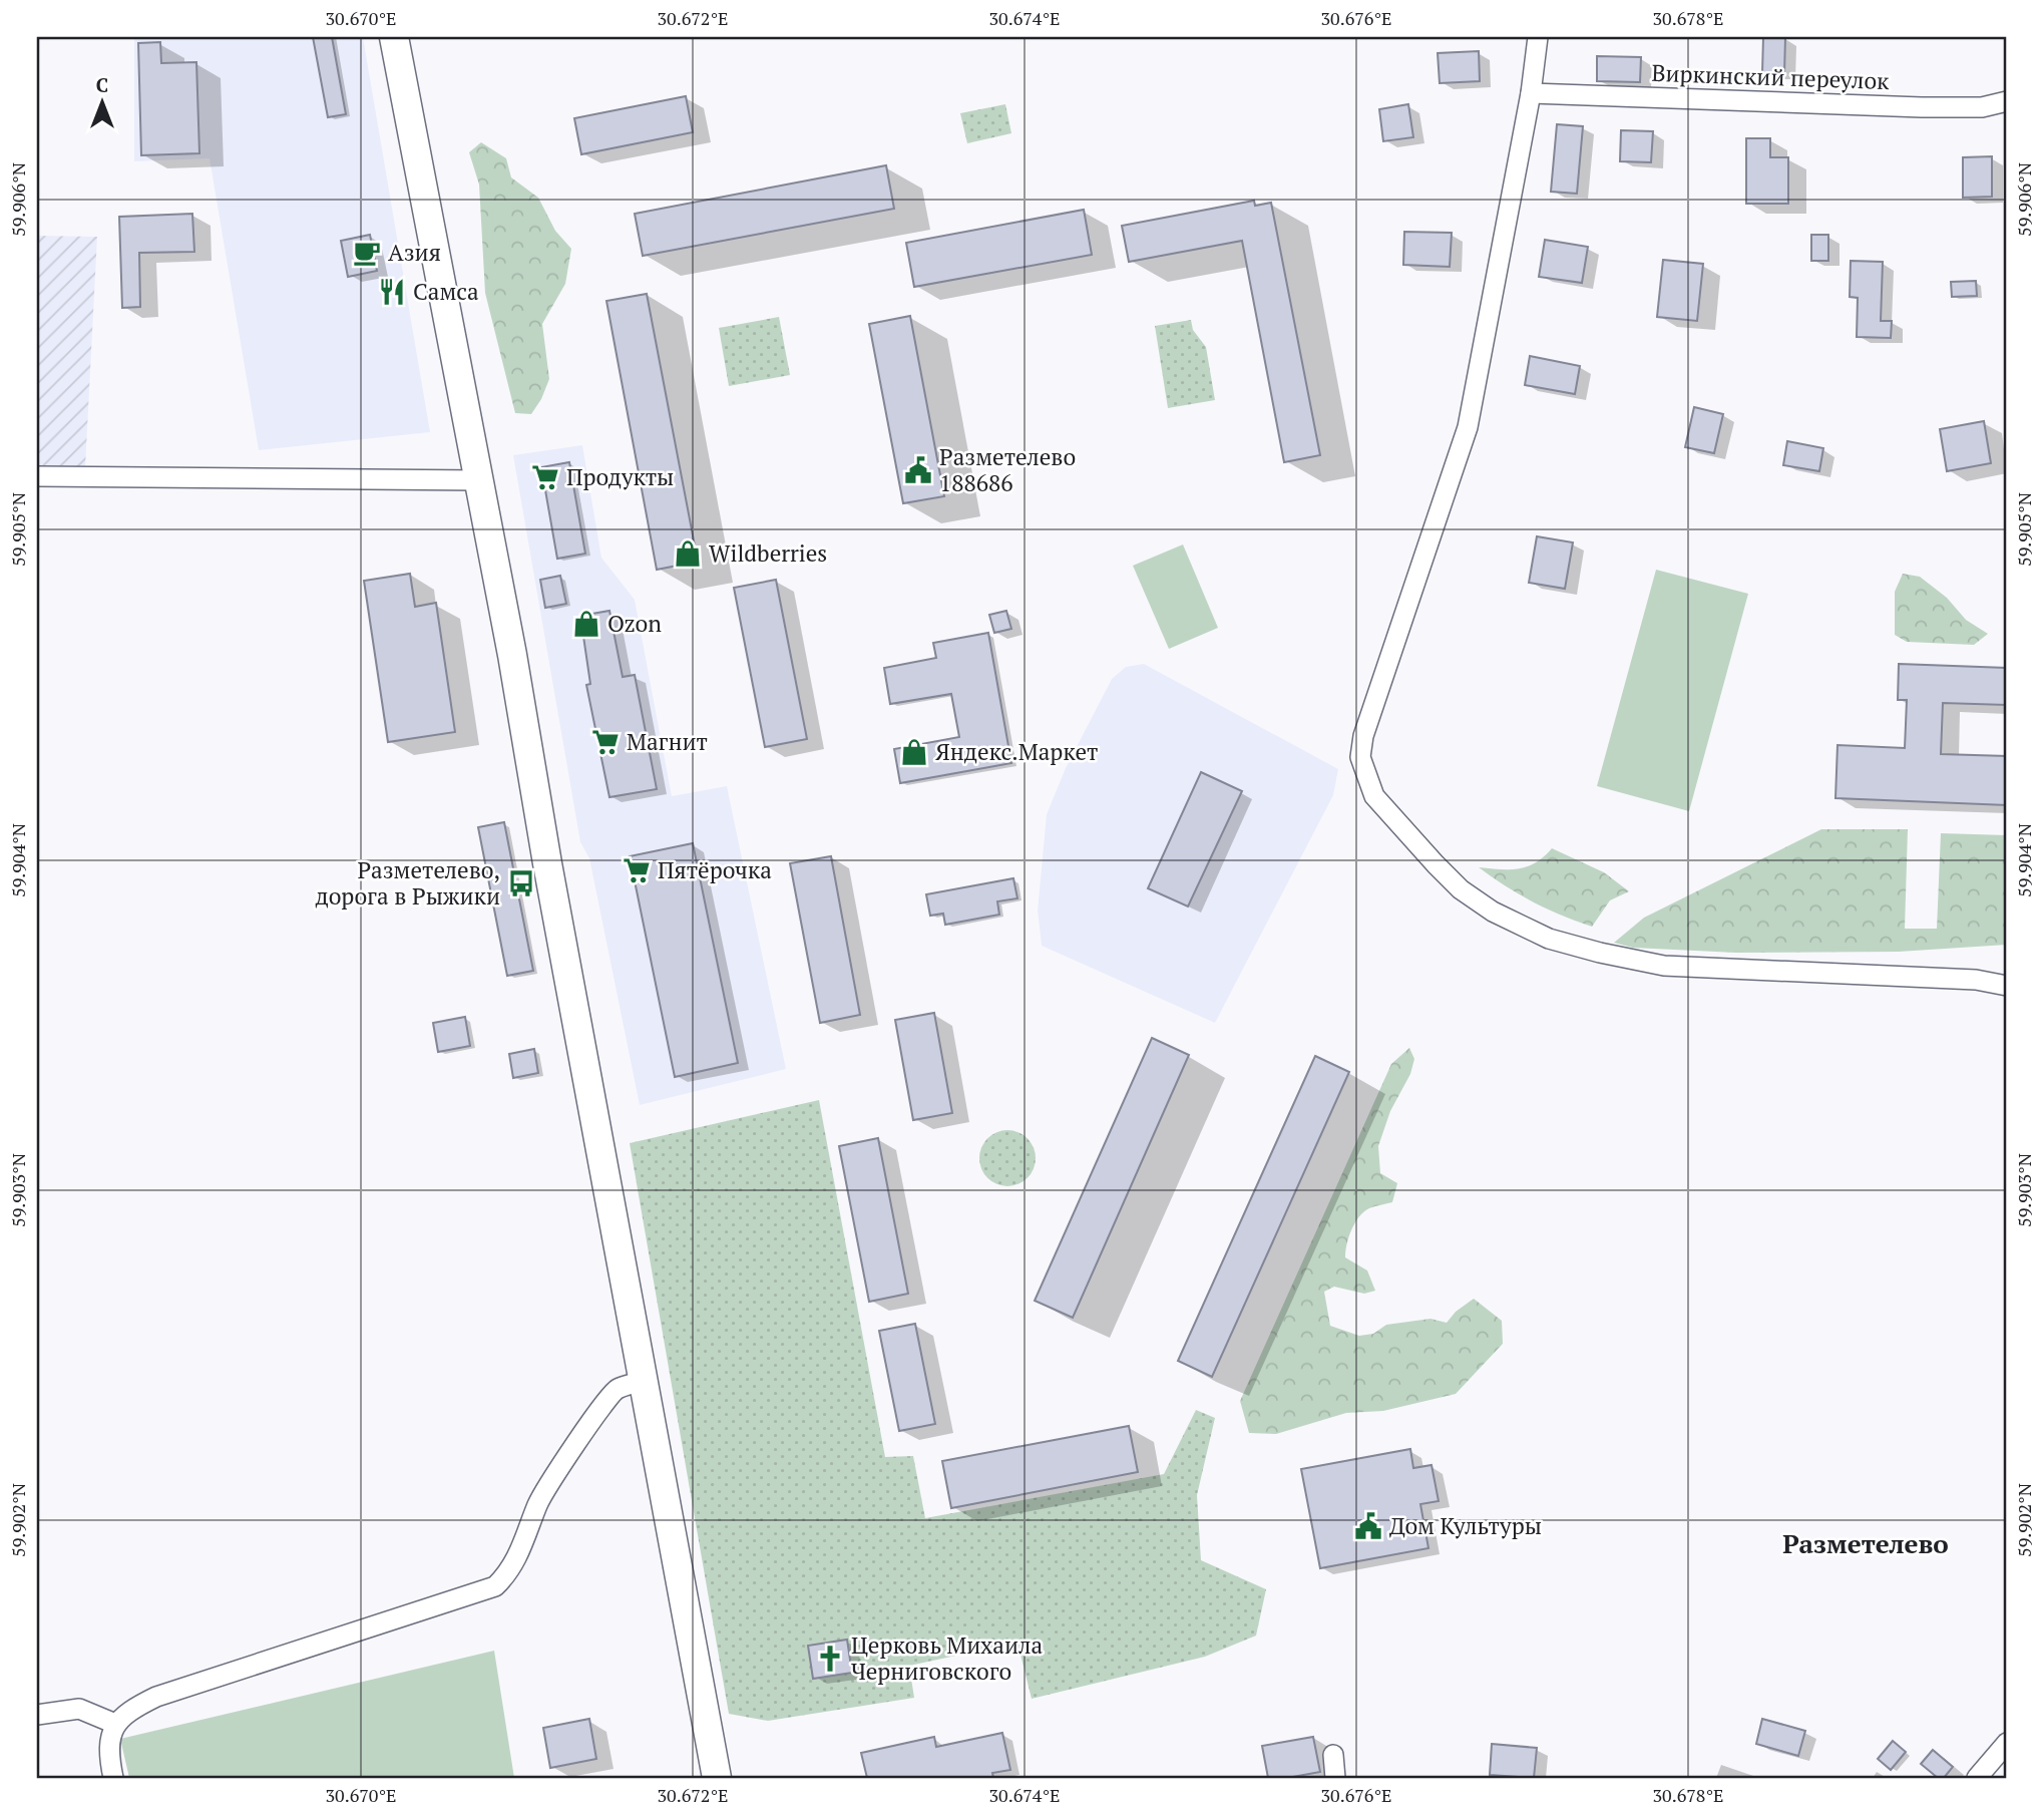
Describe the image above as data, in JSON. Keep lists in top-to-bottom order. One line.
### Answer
{"streets":{"street":["Виркинский переулок"]},"districts":["Разметелево"],"places":{"cafe":["Азия"],"restaurant":["Самса"],"public building":["Разметелево 188686","Дом Культуры"],"supermarket":["Продукты","Магнит","Пятёрочка"],"shop":["Wildberries","Ozon","Яндекс.Маркет"],"bus stop":["Разметелево, дорога в Рыжики"],"church":["Церковь Михаила Черниговского"]},"north":"top","coordinates":["30.670°E","30.672°E","30.674°E","30.676°E","30.678°E","59.906°N","59.905°N","59.904°N","59.903°N","59.902°N"]}
